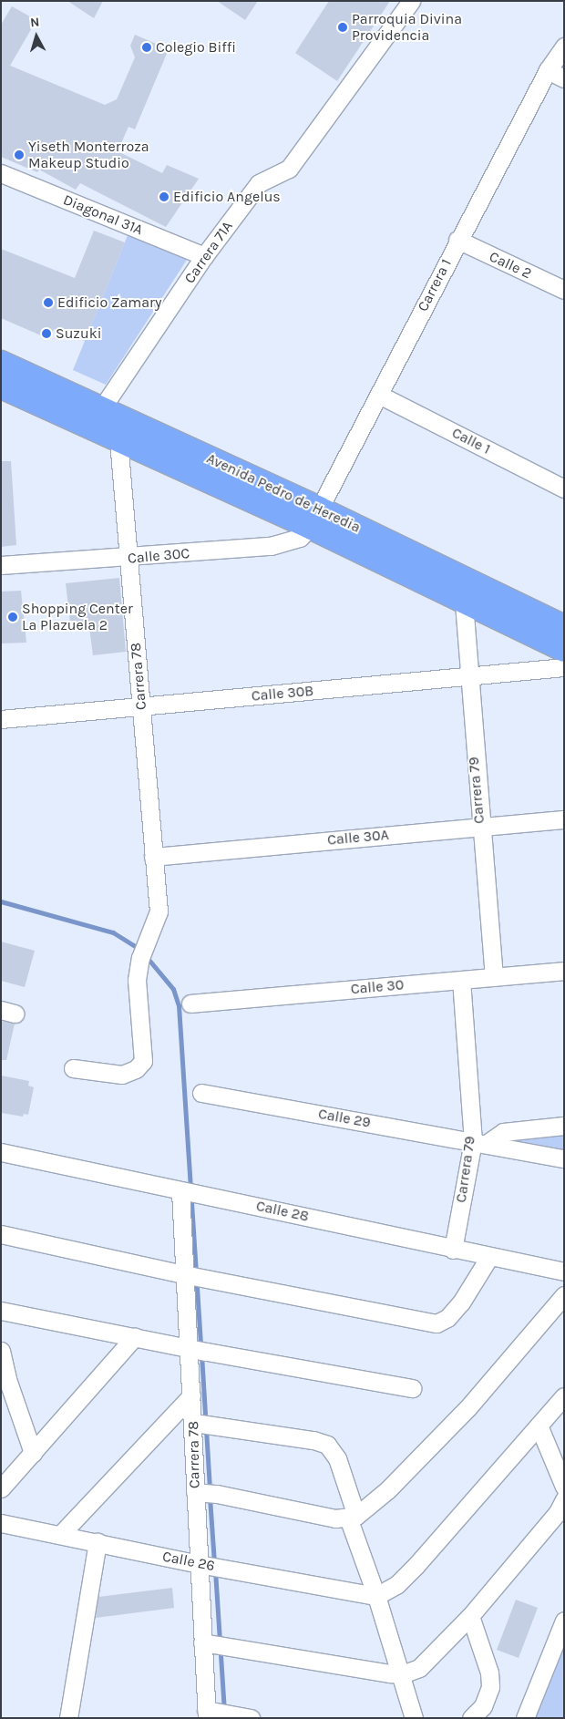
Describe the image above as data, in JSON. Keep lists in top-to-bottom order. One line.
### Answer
{"streets":{"highway":["Avenida Pedro de Heredia"],"street":["Diagonal 31A","Carrera 71A","Calle 2","Carrera 1","Calle 1","Calle 30C","Carrera 78","Calle 30B","Carrera 79","Calle 30A","Calle 30","Calle 29","Calle 28","Calle 26"]},"crossings":[["Diagonal 31A","Carrera 71A"],["Carrera 71A","Avenida Pedro de Heredia"],["Calle 2","Carrera 1"],["Carrera 1","Calle 1"],["Carrera 1","Avenida Pedro de Heredia"],["Carrera 1","Calle 30C"],["Avenida Pedro de Heredia","Calle 30C"],["Avenida Pedro de Heredia","Carrera 78"],["Avenida Pedro de Heredia","Carrera 79"],["Calle 30C","Carrera 78"],["Carrera 78","Calle 30B"],["Carrera 78","Calle 30A"],["Carrera 78","Calle 28"],["Carrera 78","Calle 26"],["Calle 30B","Carrera 79"],["Carrera 79","Calle 30A"],["Carrera 79","Calle 30"],["Carrera 79","Calle 29"],["Carrera 79","Calle 28"]],"places":["Parroquia Divina Providencia","Colegio Biffi","Yiseth Monterroza Makeup Studio","Edificio Angelus","Edificio Zamary","Suzuki","Shopping Center La Plazuela 2"],"north":"top"}
